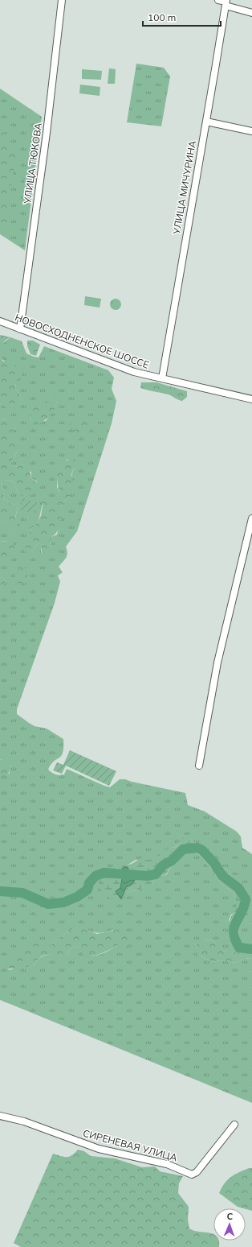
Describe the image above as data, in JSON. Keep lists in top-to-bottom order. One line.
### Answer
{"streets":{"street":["УЛИЦА ТЮКОВА","УЛИЦА МИЧУРИНА","НОВОСХОДНЕНСКОЕ ШОССЕ","СИРЕНЕВАЯ УЛИЦА"]},"crossings":[["УЛИЦА ТЮКОВА","НОВОСХОДНЕНСКОЕ ШОССЕ"],["УЛИЦА МИЧУРИНА","НОВОСХОДНЕНСКОЕ ШОССЕ"]],"scale_bar":"100 m","north":"top"}
